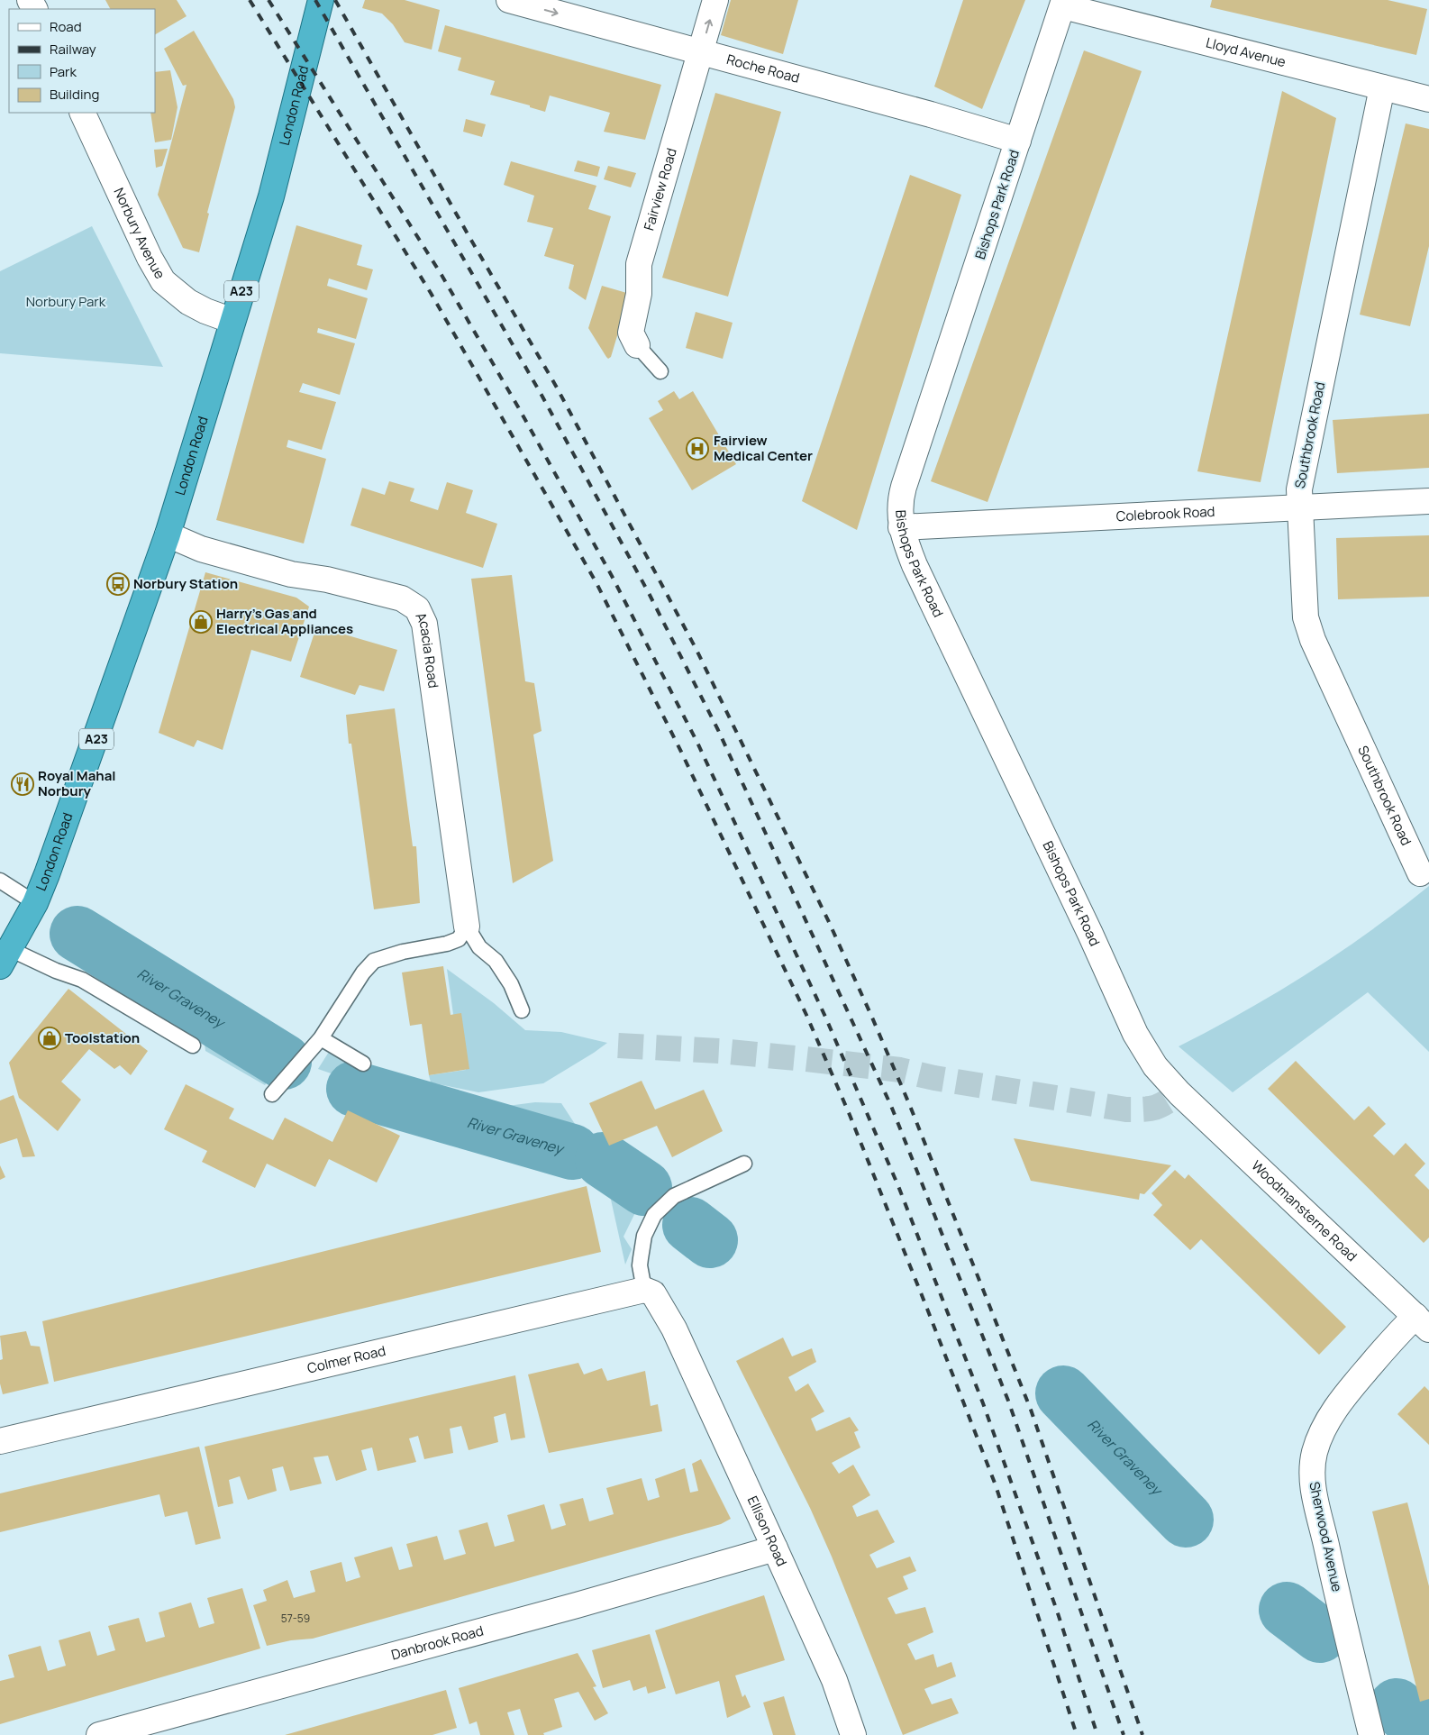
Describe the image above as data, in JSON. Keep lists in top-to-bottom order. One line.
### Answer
{"streets":{"highway":["London Road","A23"],"street":["Lloyd Avenue","Roche Road","Fairview Road","Bishops Park Road","Norbury Avenue","Southbrook Road","Colebrook Road","Acacia Road","Woodmansterne Road","Colmer Road","Ellison Road","Sherwood Avenue","Danbrook Road"]},"crossings":[["Lloyd Avenue","Bishops Park Road"],["Lloyd Avenue","Southbrook Road"],["Roche Road","Fairview Road"],["Roche Road","Bishops Park Road"],["London Road","Norbury Avenue"],["London Road","A23"],["London Road","Acacia Road"],["Bishops Park Road","Colebrook Road"],["Bishops Park Road","Woodmansterne Road"],["Southbrook Road","Colebrook Road"],["Woodmansterne Road","Sherwood Avenue"],["Colmer Road","Ellison Road"],["Ellison Road","Danbrook Road"]],"one_way":["Roche Road"],"water":["River Graveney"],"parks":["Norbury Park"],"places":{"hospital":["Fairview Medical Center"],"bus stop":["Norbury Station"],"shop":["Harry's Gas and Electrical Appliances","Toolstation"],"restaurant":["Royal Mahal Norbury"]},"house_numbers":["57-59"],"legend":["Road","Railway","Park","Building"]}
